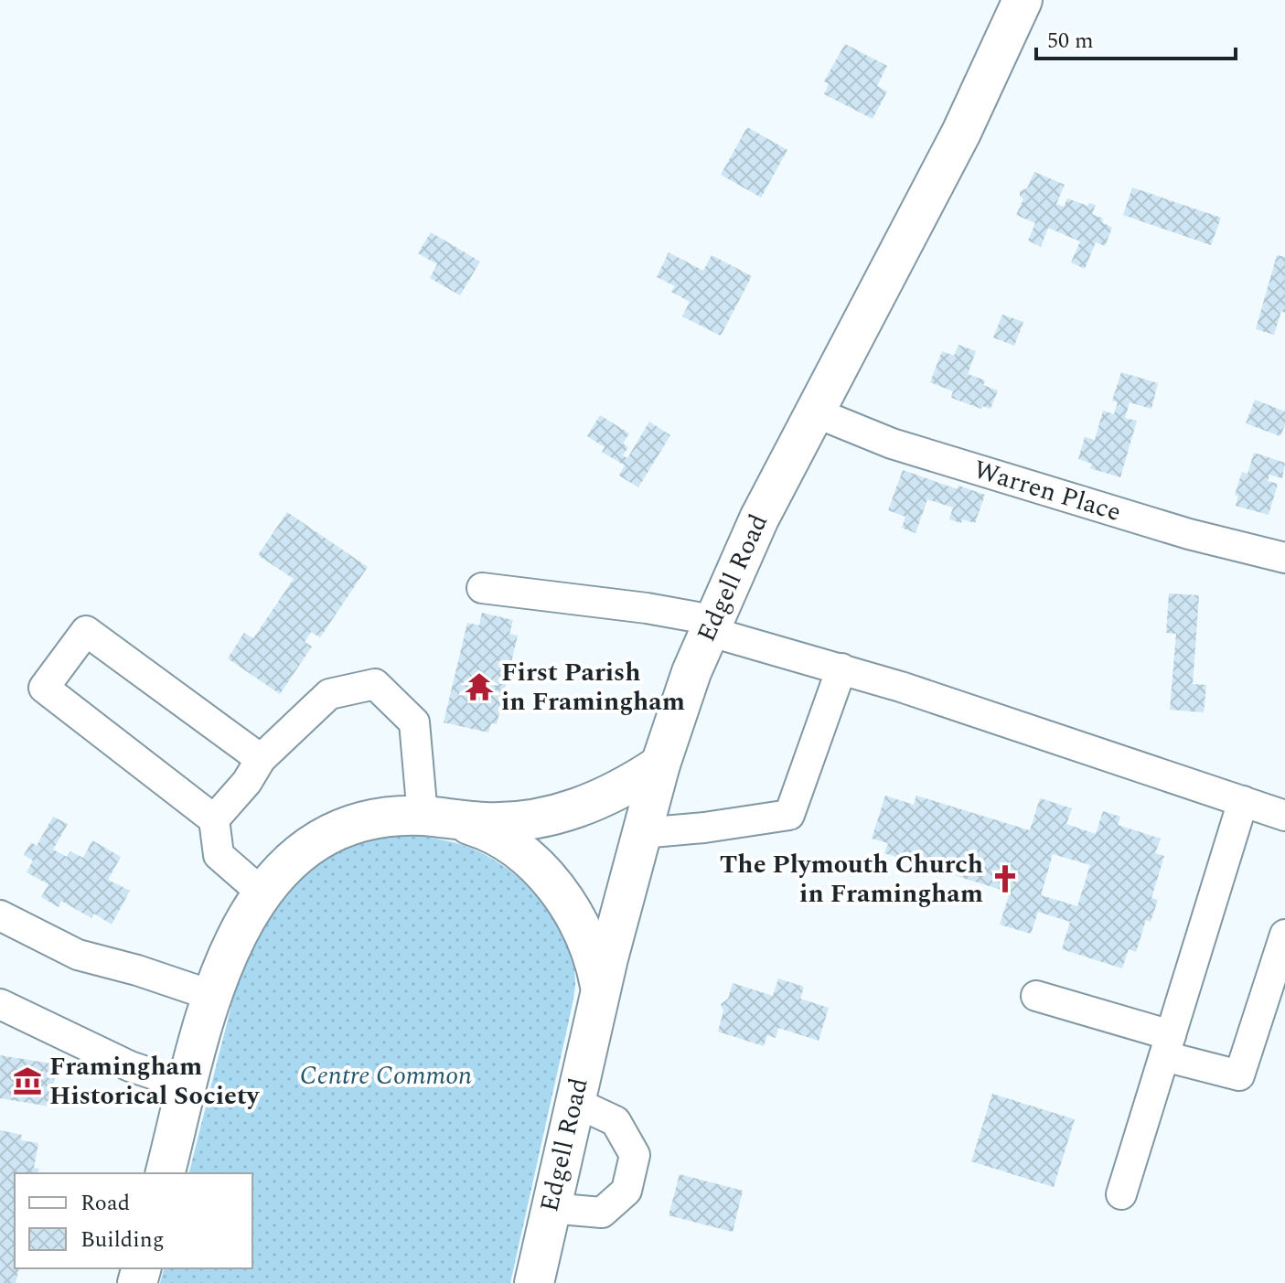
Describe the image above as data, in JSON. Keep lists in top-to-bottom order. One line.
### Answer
{"streets":{"main road":["Edgell Road"],"street":["Warren Place"]},"crossings":[["Warren Place","Edgell Road"]],"parks":["Centre Common"],"places":{"temple":["First Parish in Framingham"],"church":["The Plymouth Church in Framingham"],"museum":["Framingham Historical Society"]},"legend":["Road","Building"],"scale_bar":"50 m"}
